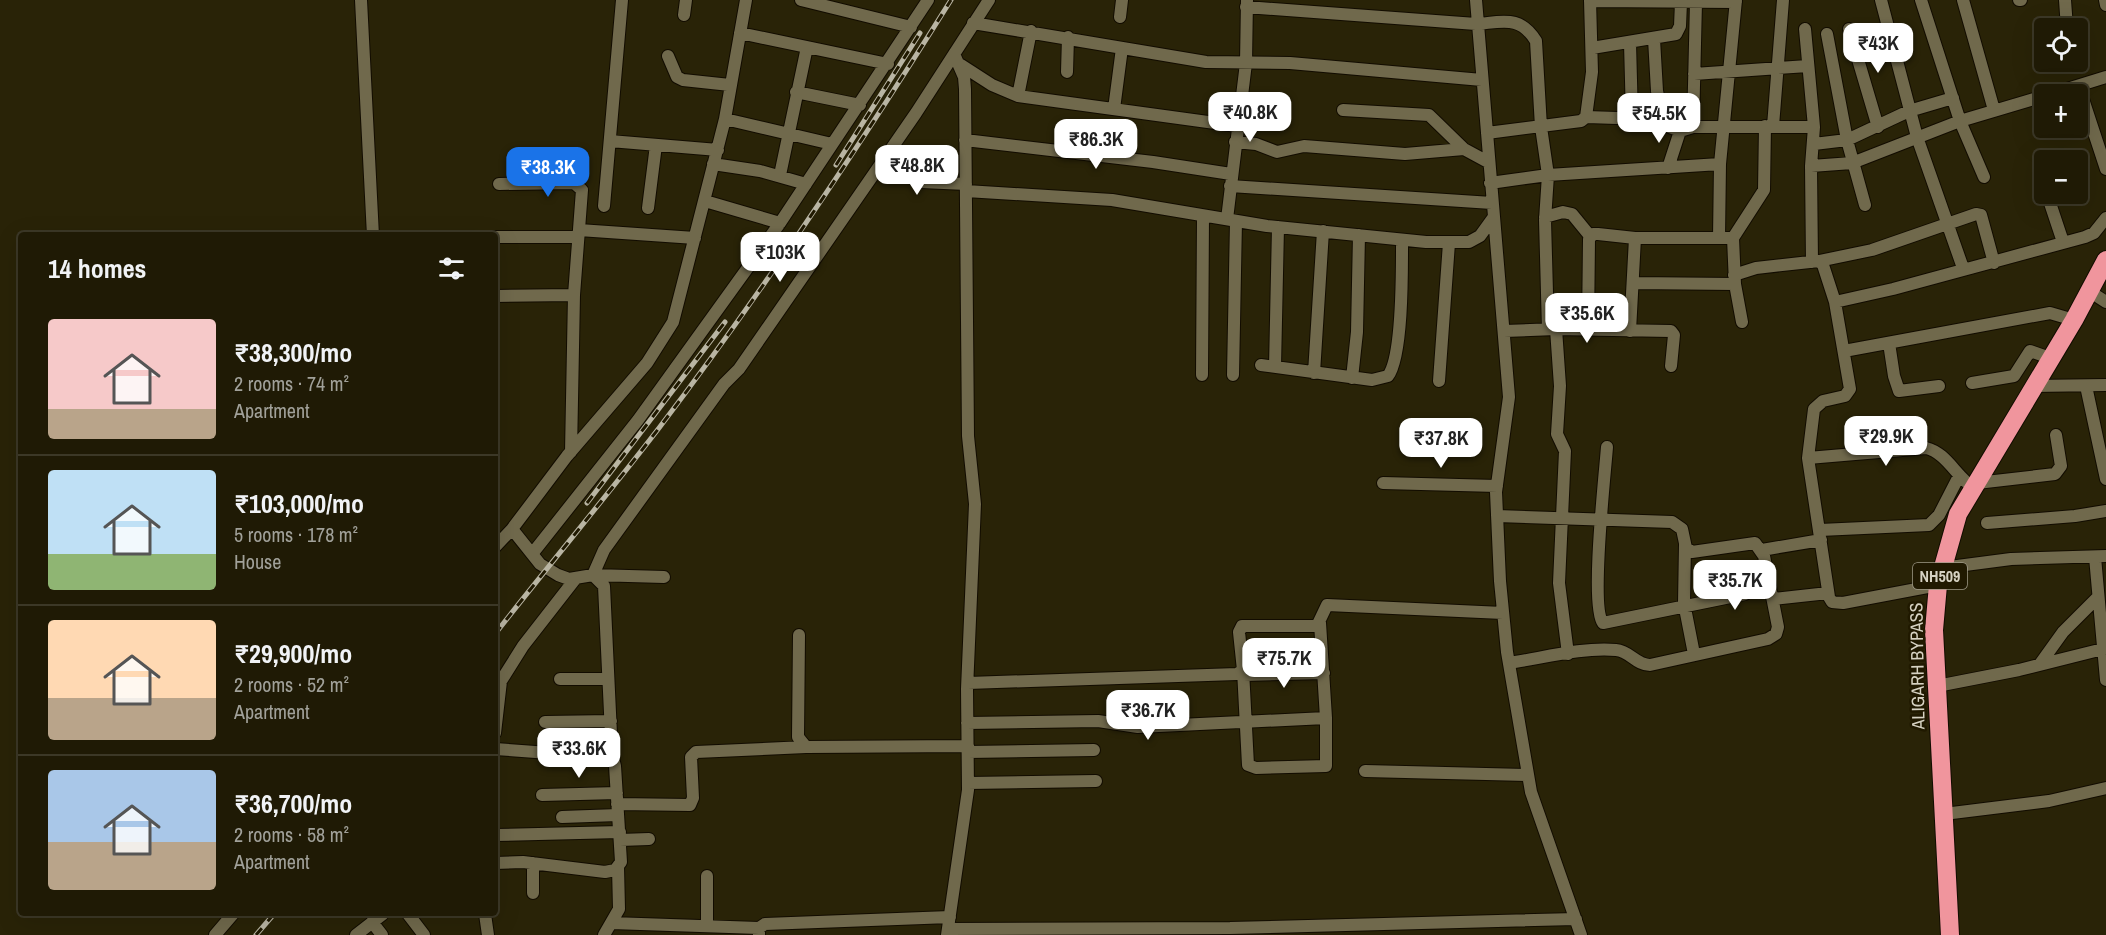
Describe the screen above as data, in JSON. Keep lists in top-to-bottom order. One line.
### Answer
{"streets":{"highway":["NH509","ALIGARH BYPASS"]},"page":{"map_buttons":["+","−"],"price":["₹43K","₹40.8K","₹54.5K","₹86.3K","₹48.8K","₹38.3K","₹103K","₹35.6K","₹29.9K","₹37.8K","₹35.7K","₹75.7K","₹36.7K","₹33.6K"],"heading":"14 homes","list":[{"name":"₹38,300/mo","note":"2 rooms · 74 m² · Apartment"},{"name":"₹103,000/mo","note":"5 rooms · 178 m² · House"},{"name":"₹29,900/mo","note":"2 rooms · 52 m² · Apartment"},{"name":"₹36,700/mo","note":"2 rooms · 58 m² · Apartment"}]}}
